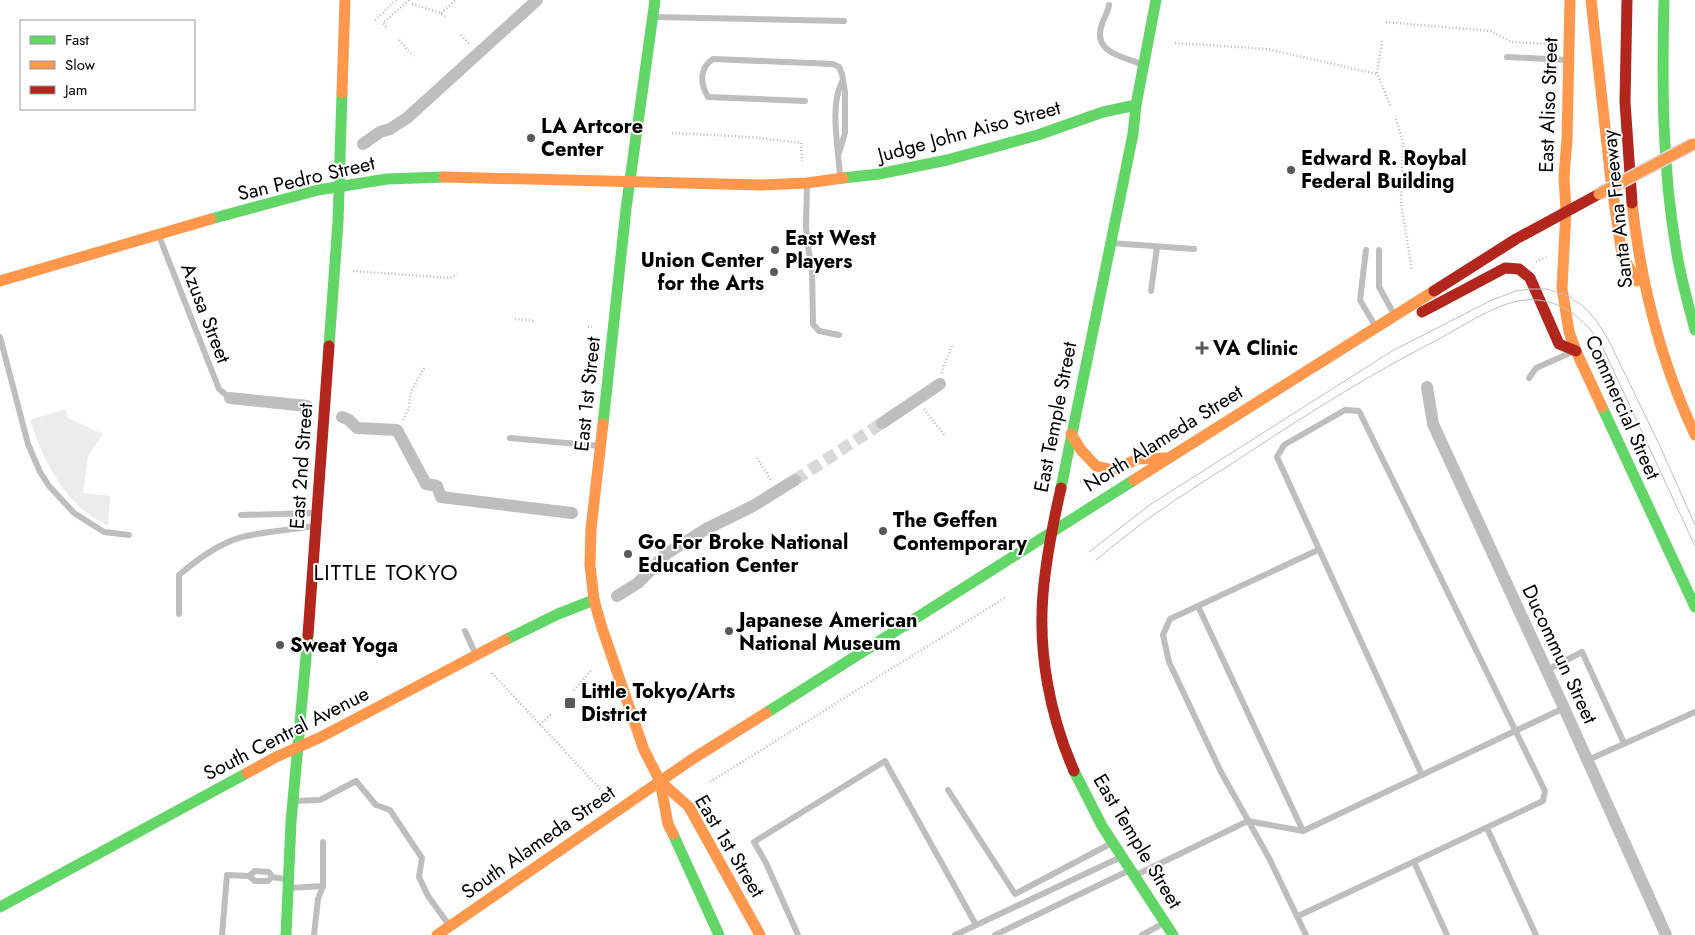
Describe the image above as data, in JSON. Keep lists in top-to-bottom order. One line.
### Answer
{"streets":{"main road":["East Aliso Street","Judge John Aiso Street","San Pedro Street","Santa Ana Freeway","East 1st Street","Commercial Street","East Temple Street","North Alameda Street","East 2nd Street","South Central Avenue","South Alameda Street"],"street":["Ducommun Street"],"lane":["Azusa Street"]},"crossings":[["East Aliso Street","Commercial Street"],["East Aliso Street","North Alameda Street"],["Judge John Aiso Street","San Pedro Street"],["Judge John Aiso Street","East 1st Street"],["Judge John Aiso Street","East Temple Street"],["San Pedro Street","Azusa Street"],["San Pedro Street","East 1st Street"],["San Pedro Street","East 2nd Street"],["East 1st Street","North Alameda Street"],["East 1st Street","South Central Avenue"],["East 1st Street","South Alameda Street"],["Commercial Street","North Alameda Street"],["East Temple Street","North Alameda Street"],["North Alameda Street","South Alameda Street"],["East 2nd Street","South Central Avenue"]],"districts":["LITTLE TOKYO"],"places":{"other":["LA Artcore Center","Edward R. Roybal Federal Building","East West Players","Union Center for the Arts","The Geffen Contemporary","Go For Broke National Education Center","Japanese American National Museum","Sweat Yoga"],"health":["VA Clinic"],"transit":["Little Tokyo/Arts District"]},"legend":["Fast","Slow","Jam"]}
